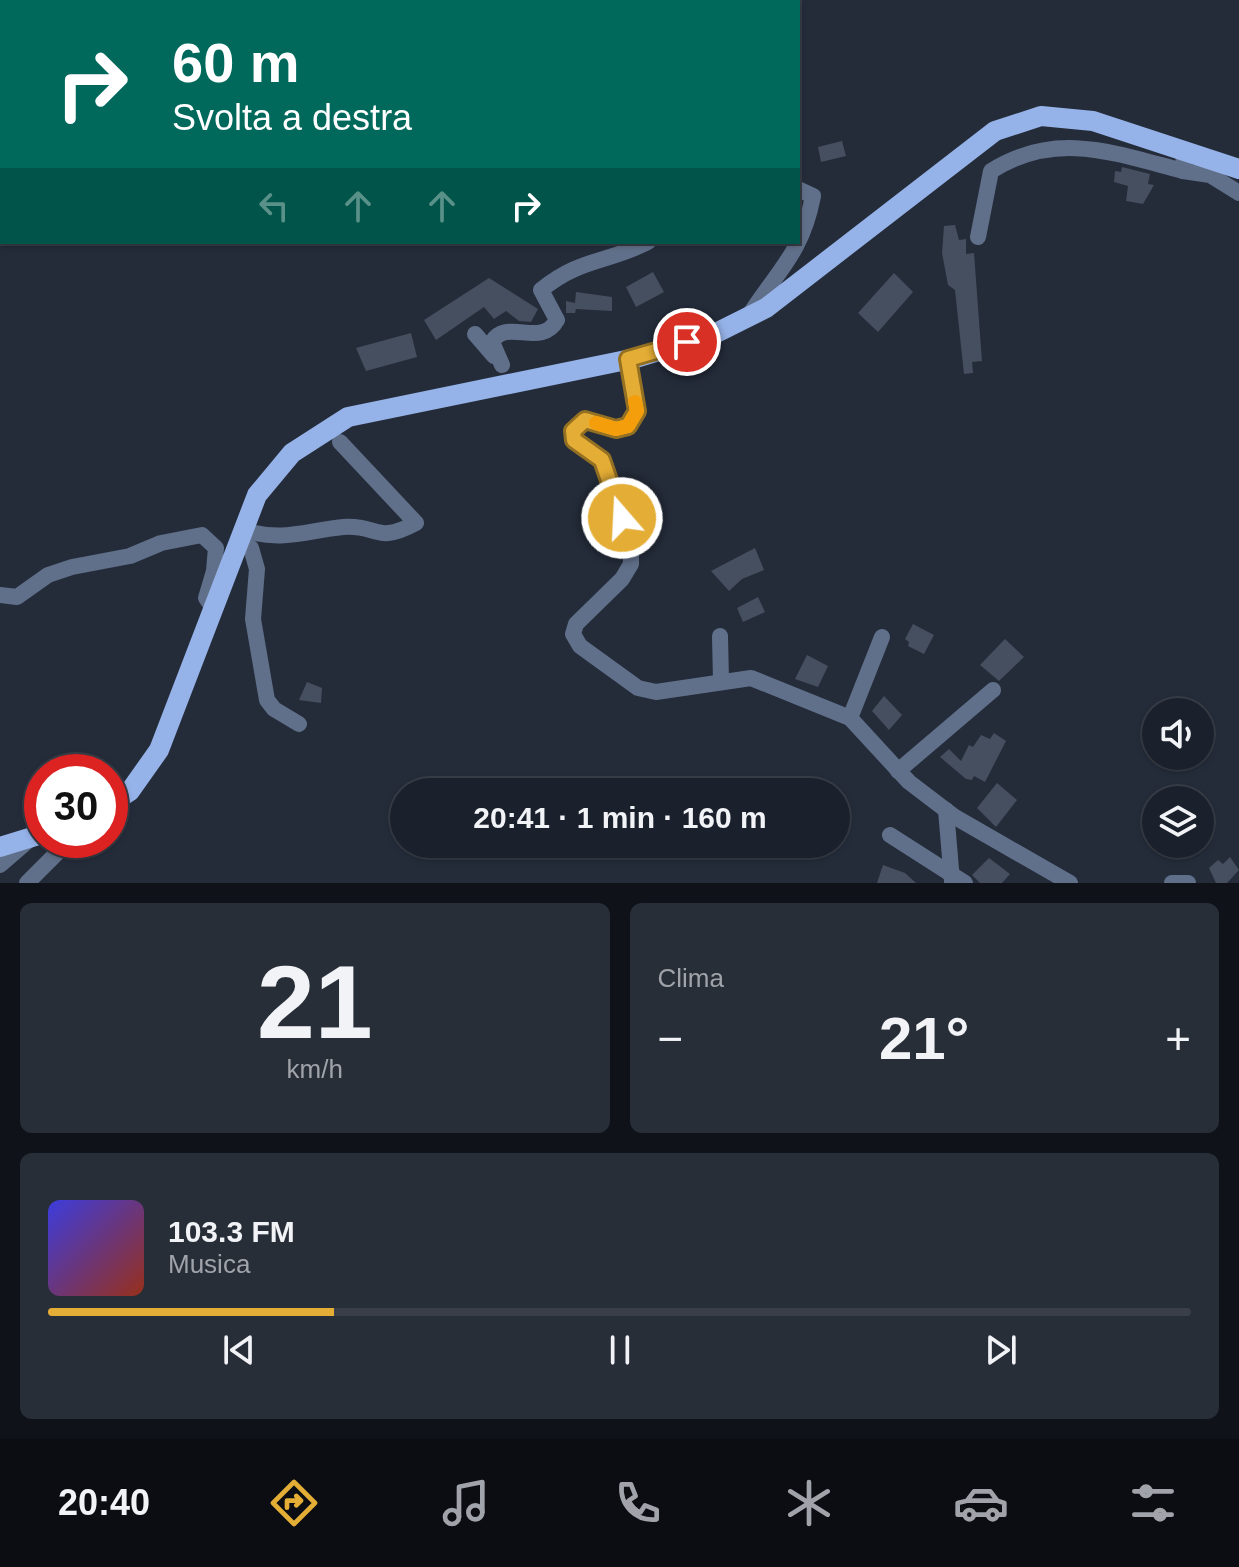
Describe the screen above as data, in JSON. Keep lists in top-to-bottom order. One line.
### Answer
{"page":{"turn":["60 m","Svolta a destra"],"limit":"30","trip":"20:41 · 1 min · 160 m","tile":[["21","km/h"],"Clima"],"heat":["−","21°","+"],"song":["103.3 FM","Musica"],"tabs":"20:40"}}
